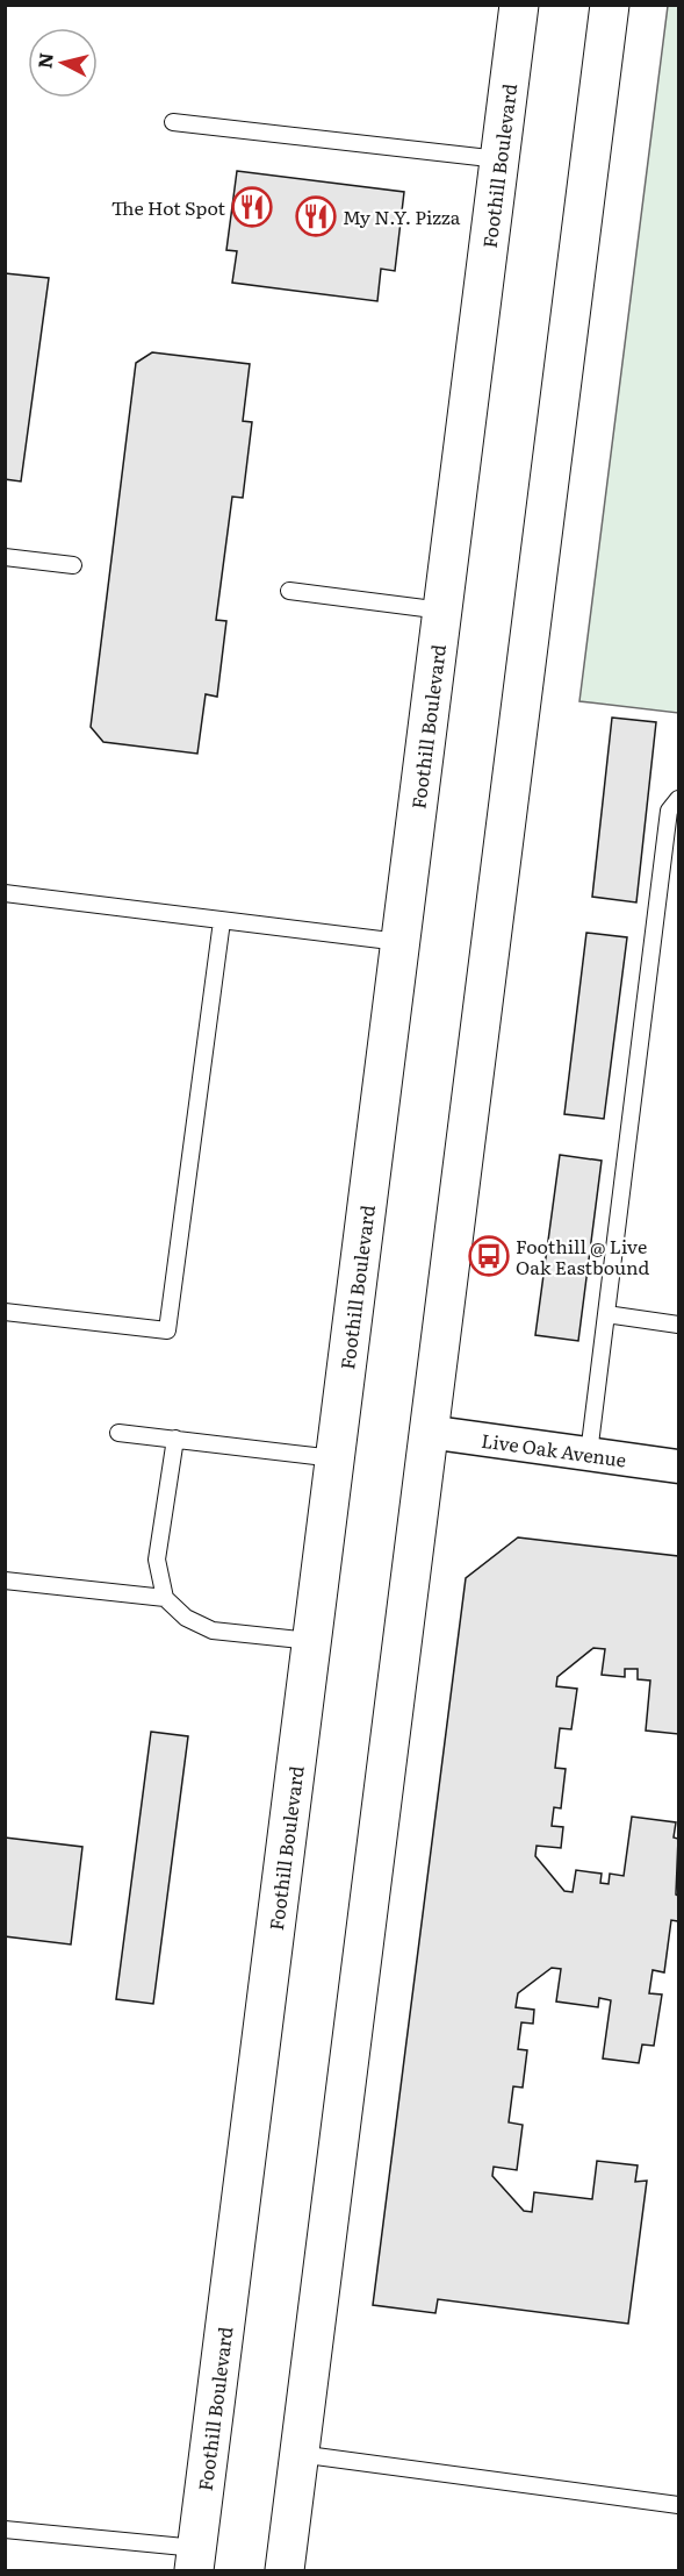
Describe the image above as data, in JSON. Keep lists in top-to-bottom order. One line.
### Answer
{"streets":{"main road":["Foothill Boulevard"],"street":["Live Oak Avenue"]},"places":{"restaurant":["The Hot Spot","My N.Y. Pizza"],"bus stop":["Foothill @ Live Oak Eastbound"]},"north":"left"}
